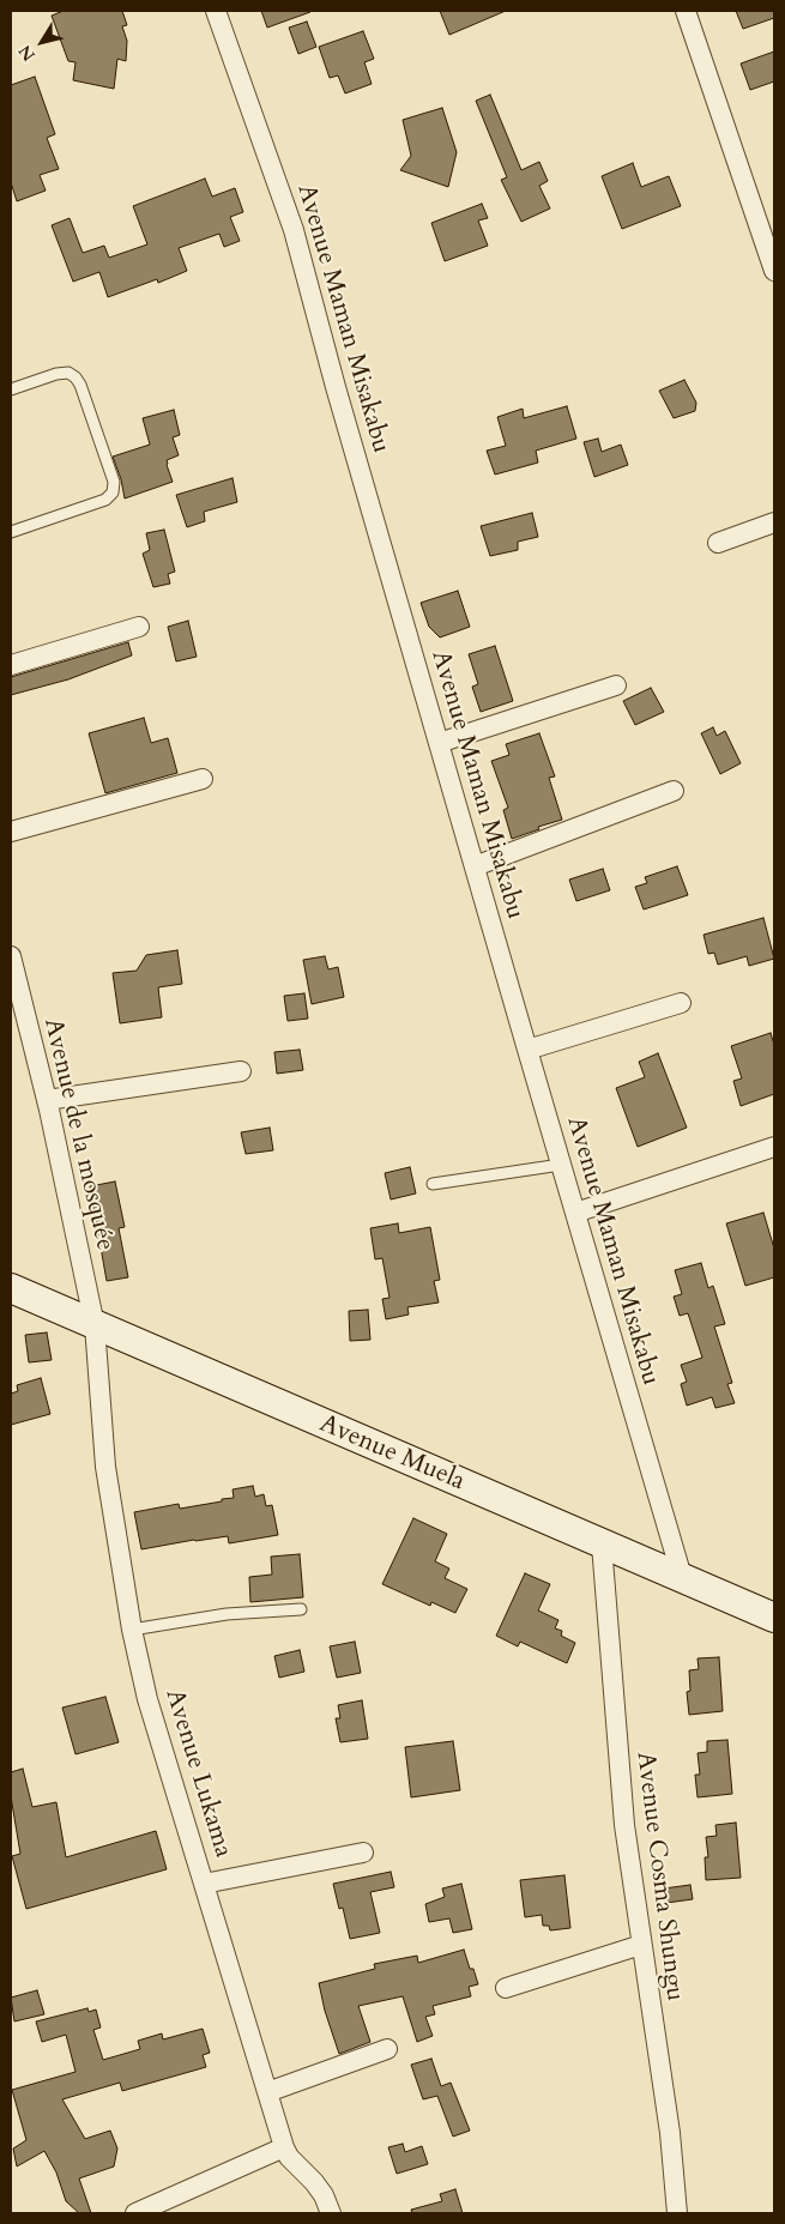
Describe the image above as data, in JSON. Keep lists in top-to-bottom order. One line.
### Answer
{"streets":{"street":["Avenue Maman Misakabu","Avenue de la mosquée","Avenue Muela","Avenue Lukama","Avenue Cosma Shungu"]},"crossings":[["Avenue Maman Misakabu","Avenue Muela"],["Avenue de la mosquée","Avenue Muela"],["Avenue de la mosquée","Avenue Lukama"],["Avenue Muela","Avenue Lukama"],["Avenue Muela","Avenue Cosma Shungu"]],"north":"bottom left"}
